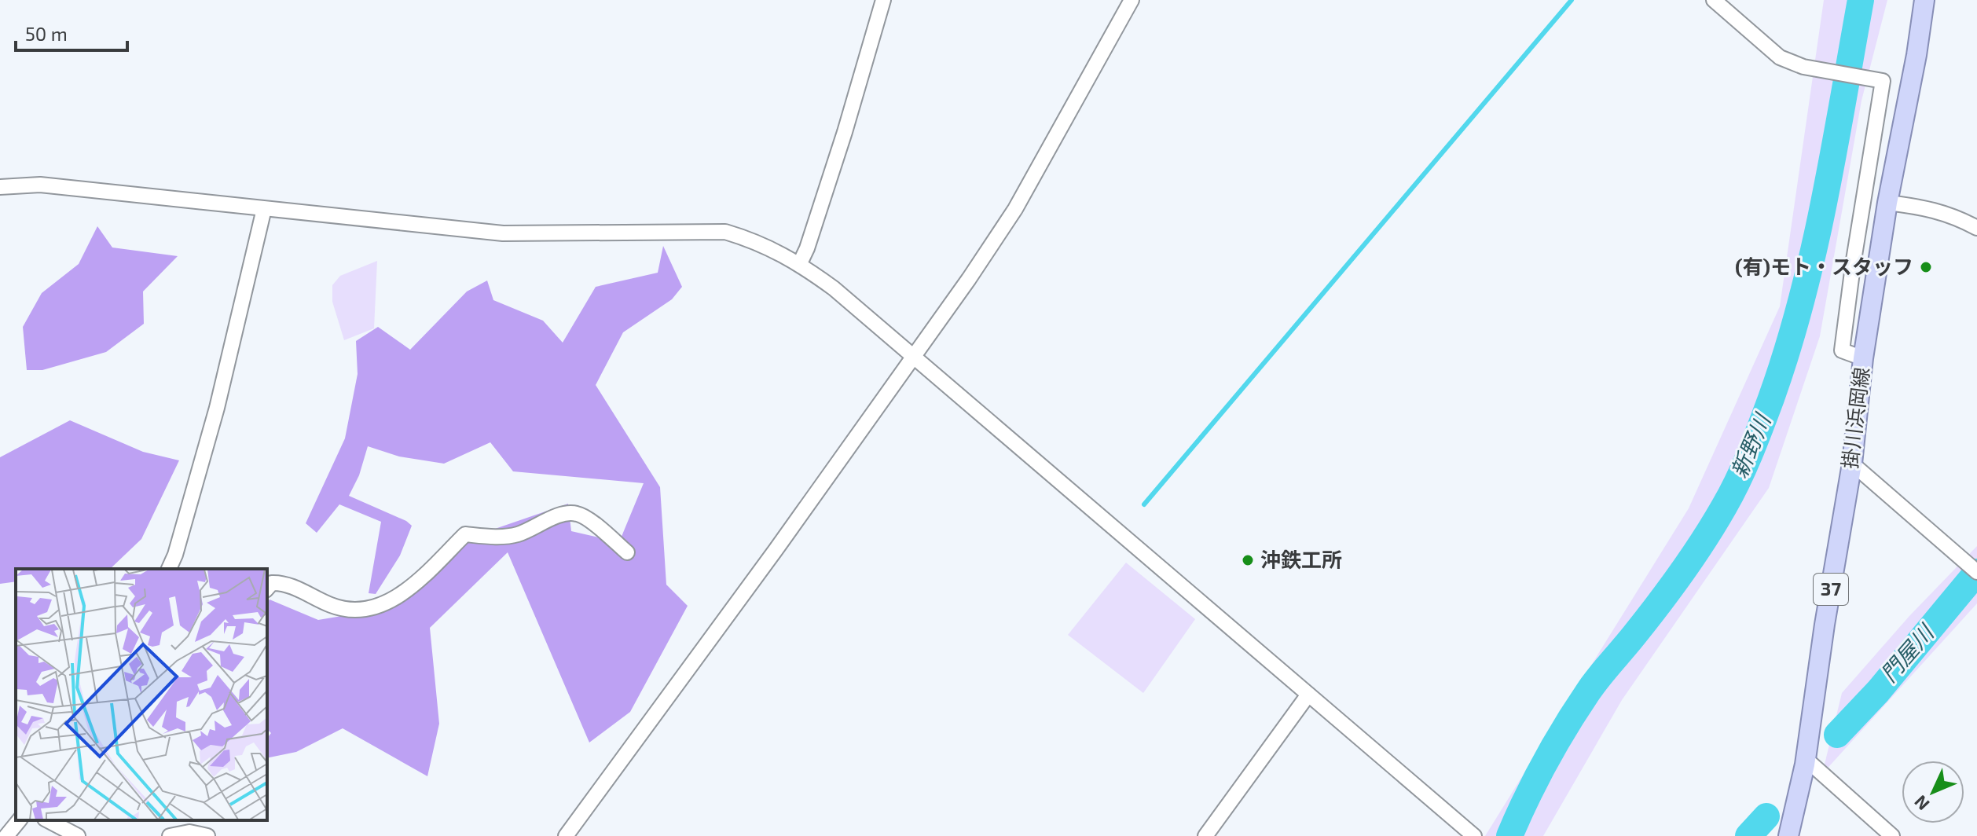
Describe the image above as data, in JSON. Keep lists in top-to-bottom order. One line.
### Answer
{"streets":{"main road":["掛川浜岡線","37"]},"water":["新野川","門屋川"],"places":["(有)モト・スタッフ","沖鉄工所"],"scale_bar":"50 m","north":"bottom left"}
